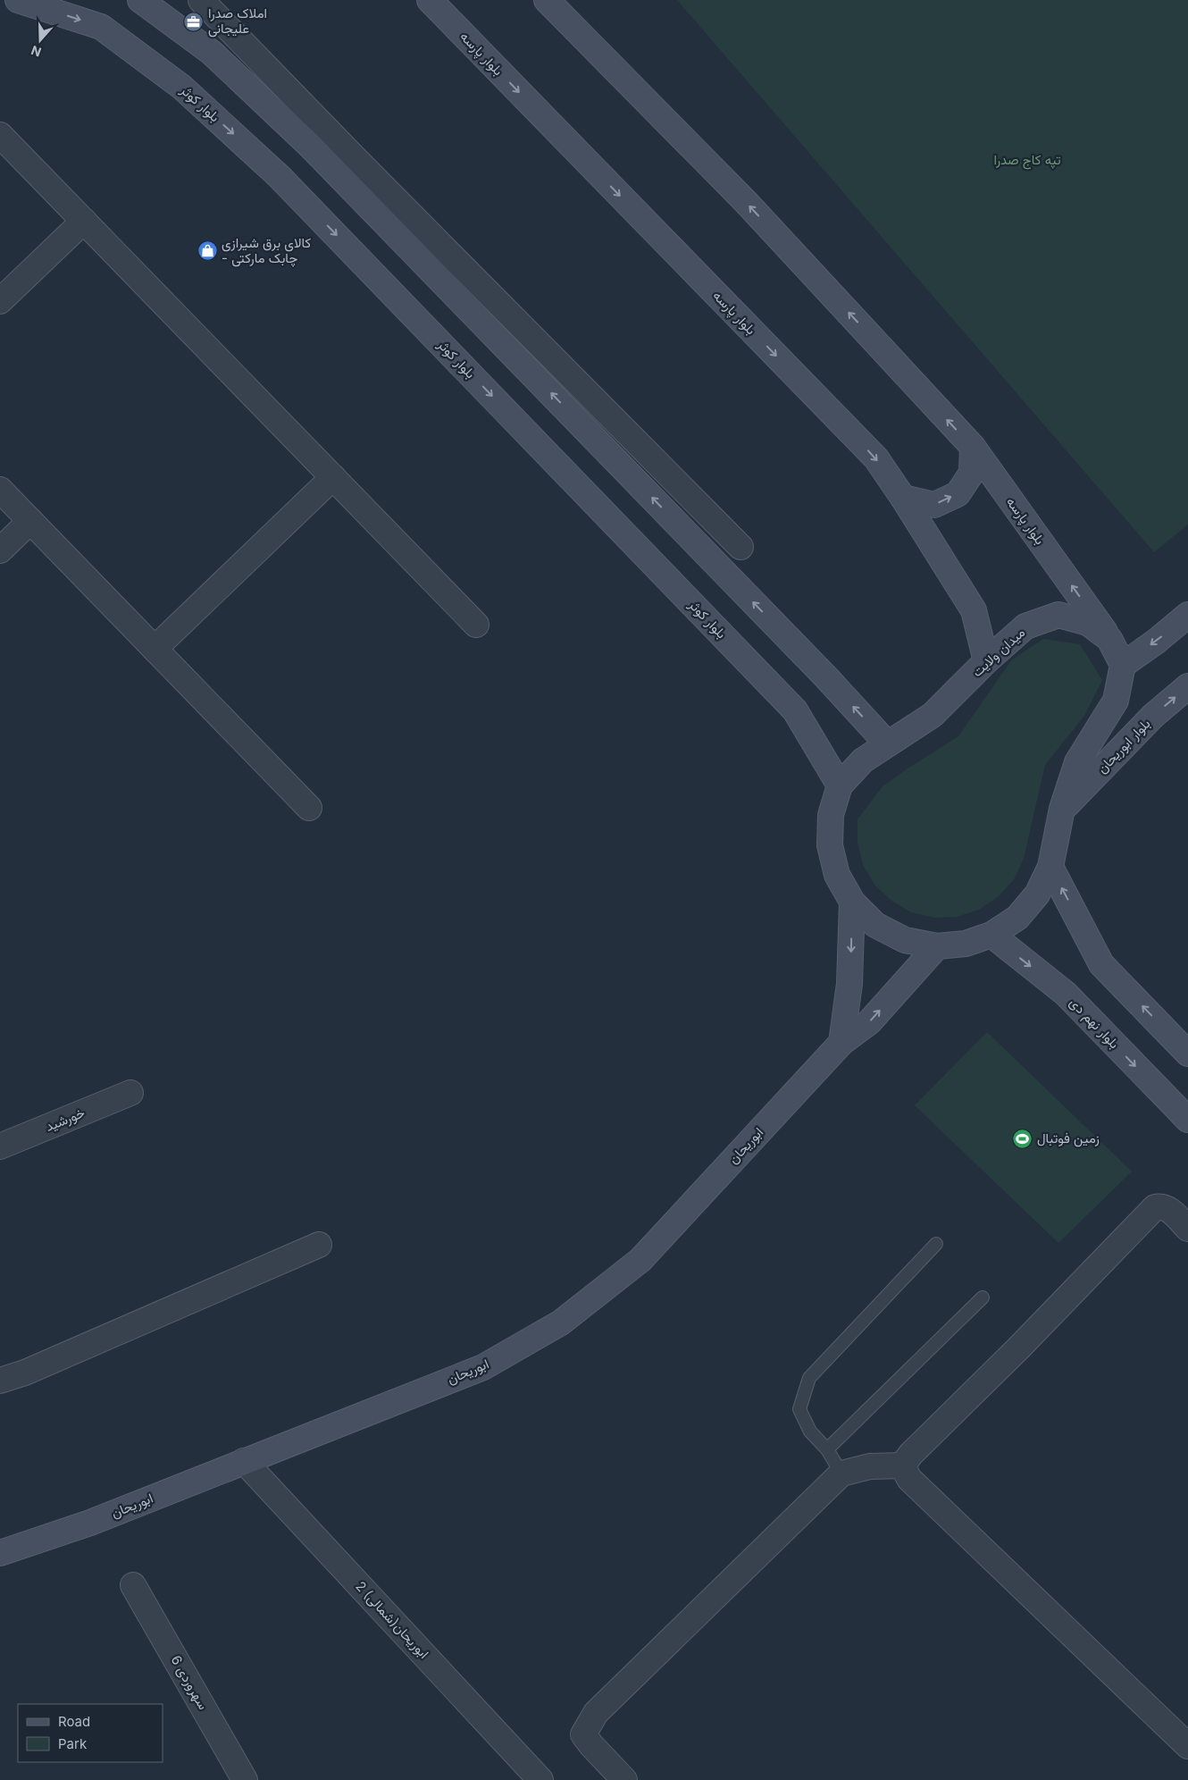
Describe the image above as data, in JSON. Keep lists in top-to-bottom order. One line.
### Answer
{"streets":{"main road":["بلوار پارسه","بلوار کوثر","میدان ولایت","بلوار ابوریحان","بلوار نهم دی","ابوریحان"],"street":["خورشید","ابوریحان(شمالی) 2","سهروردی 6"]},"crossings":[["بلوار پارسه","میدان ولایت"],["بلوار کوثر","میدان ولایت"],["میدان ولایت","بلوار ابوریحان"],["میدان ولایت","بلوار نهم دی"],["میدان ولایت","ابوریحان"],["ابوریحان","ابوریحان(شمالی) 2"]],"one_way":["بلوار ابوریحان"],"parks":["تپه کاج صدرا"],"places":{"office":["املاک صدرا علیجانی"],"shop":["کالای برق شیرازی - چابک مارکتی"],"sports":["زمین فوتبال"]},"legend":["Road","Park"],"north":"bottom"}
